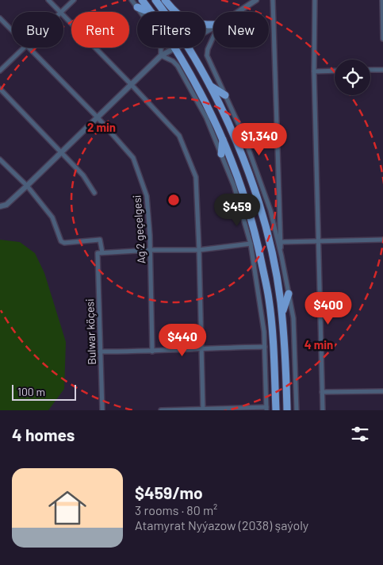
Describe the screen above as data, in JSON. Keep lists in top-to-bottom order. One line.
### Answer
{"streets":{"street":["Ag 2 geçelgesi","Bulwar köçesi"]},"scale_bar":"100 m","page":{"chip":["Buy","Rent","Filters","New"],"price":["$1,340","$459","$400","$440"],"scale":"100 m","heading":"4 homes","list":[{"name":"$459/mo","note":"3 rooms · 80 m² · Atamyrat Nyýazow (2038) şaýoly"}]},"rings":["2 min","4 min"]}
